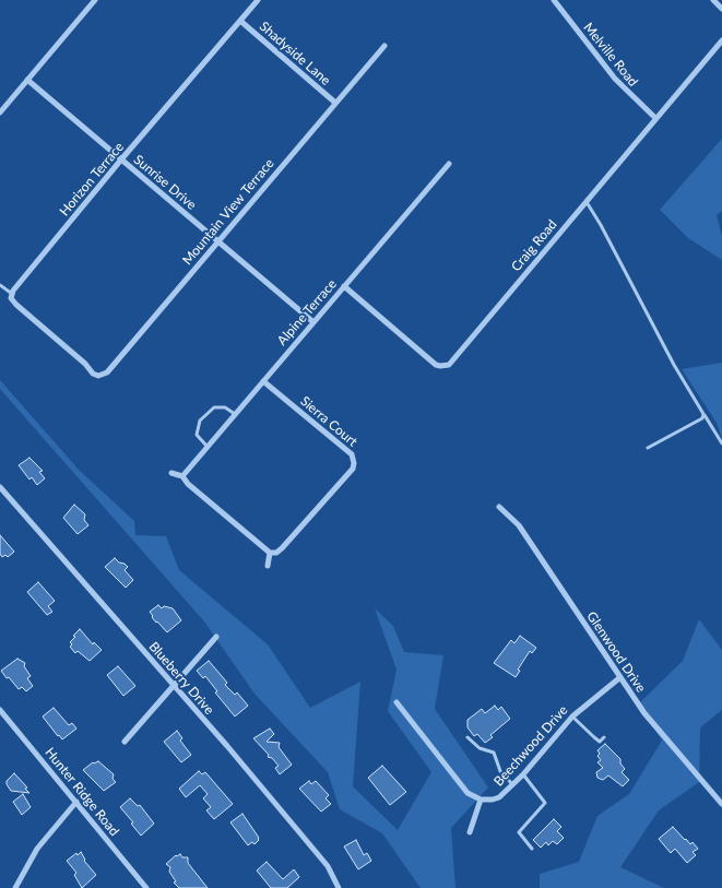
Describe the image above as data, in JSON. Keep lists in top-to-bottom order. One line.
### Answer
{"streets":{"street":["Shadyside Lane","Melville Road","Horizon Terrace","Sunrise Drive","Mountain View Terrace","Craig Road","Alpine Terrace","Sierra Court","Glenwood Drive","Blueberry Drive","Beechwood Drive","Hunter Ridge Road"]},"crossings":[["Shadyside Lane","Horizon Terrace"],["Shadyside Lane","Mountain View Terrace"],["Melville Road","Craig Road"],["Horizon Terrace","Sunrise Drive"],["Horizon Terrace","Mountain View Terrace"],["Sunrise Drive","Mountain View Terrace"],["Sunrise Drive","Alpine Terrace"],["Craig Road","Alpine Terrace"],["Alpine Terrace","Sierra Court"],["Glenwood Drive","Beechwood Drive"]]}
